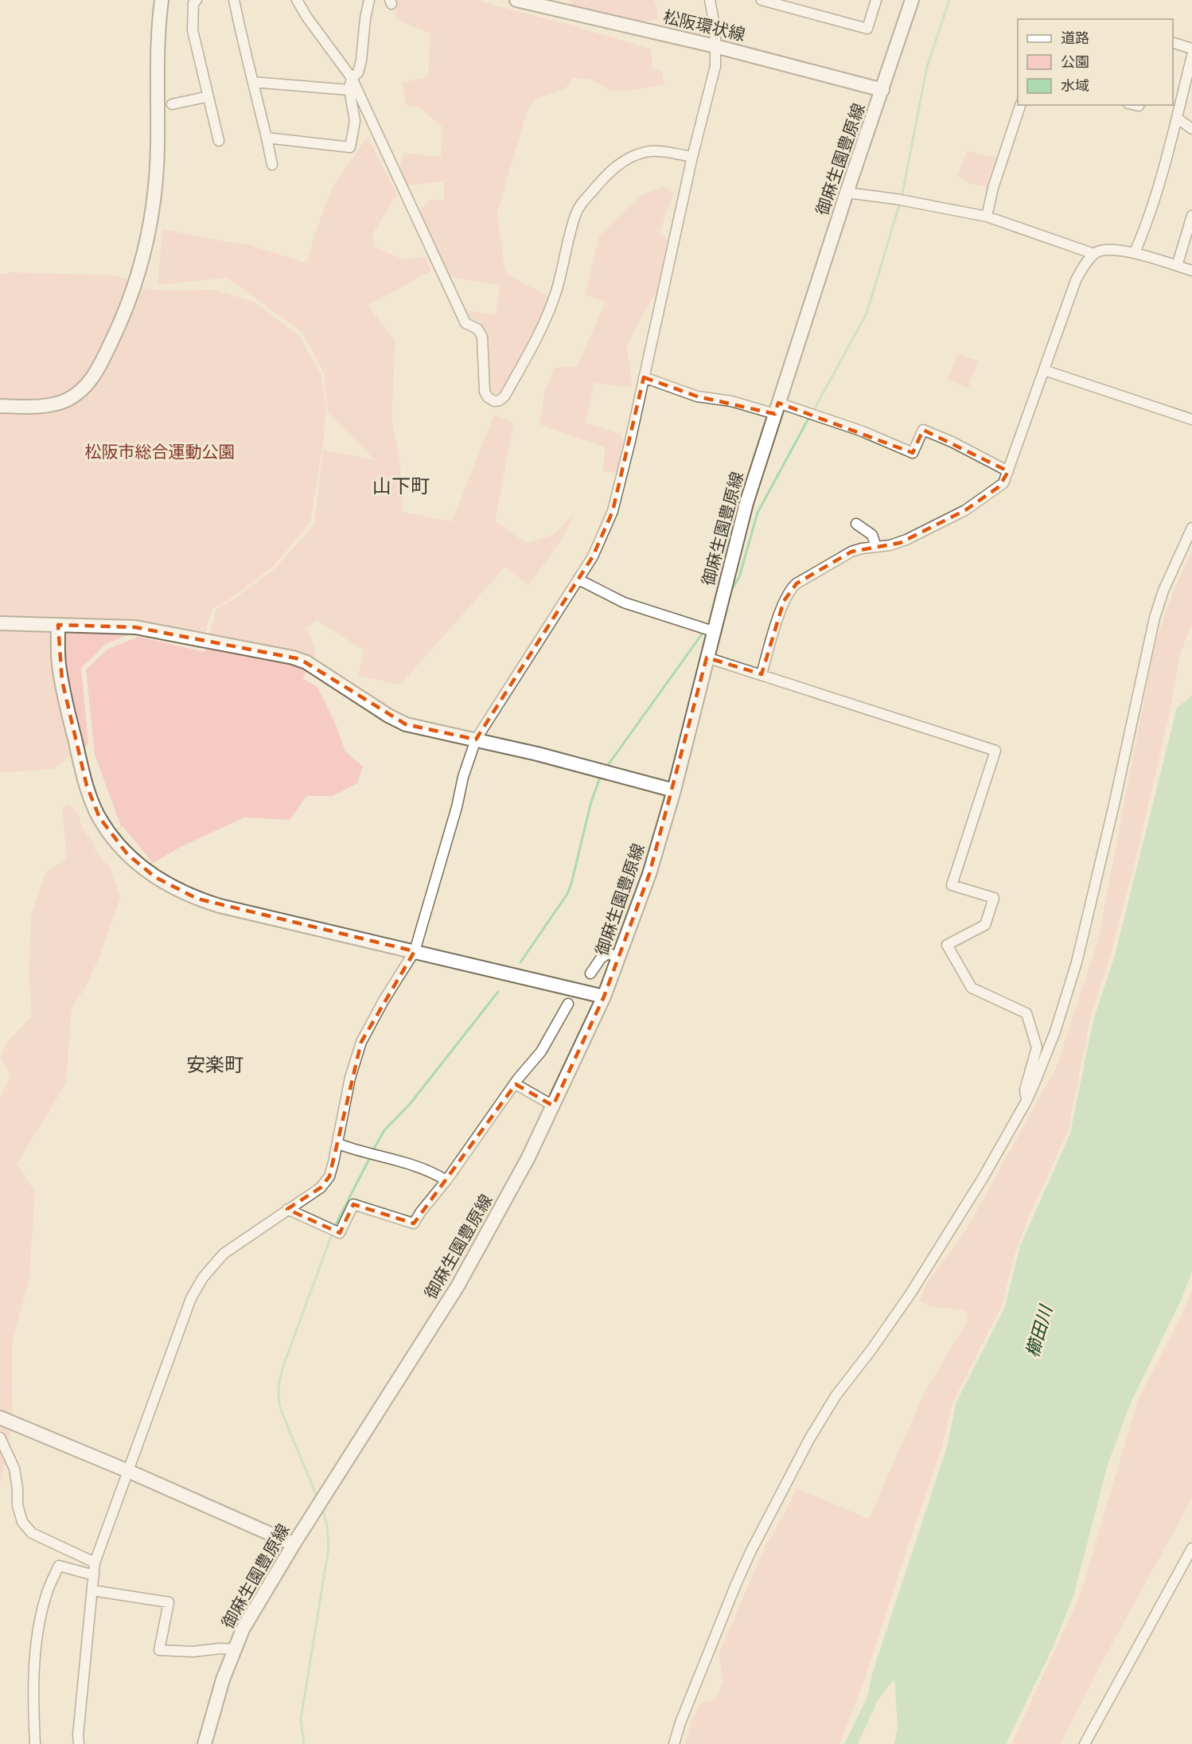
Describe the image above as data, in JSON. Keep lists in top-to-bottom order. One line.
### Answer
{"streets":{"main road":["松阪環状線","御麻生園豊原線"]},"crossings":[["松阪環状線","御麻生園豊原線"]],"districts":["山下町","安楽町"],"water":["櫛田川"],"parks":["松阪市総合運動公園"],"legend":["道路","公園","水域"]}
